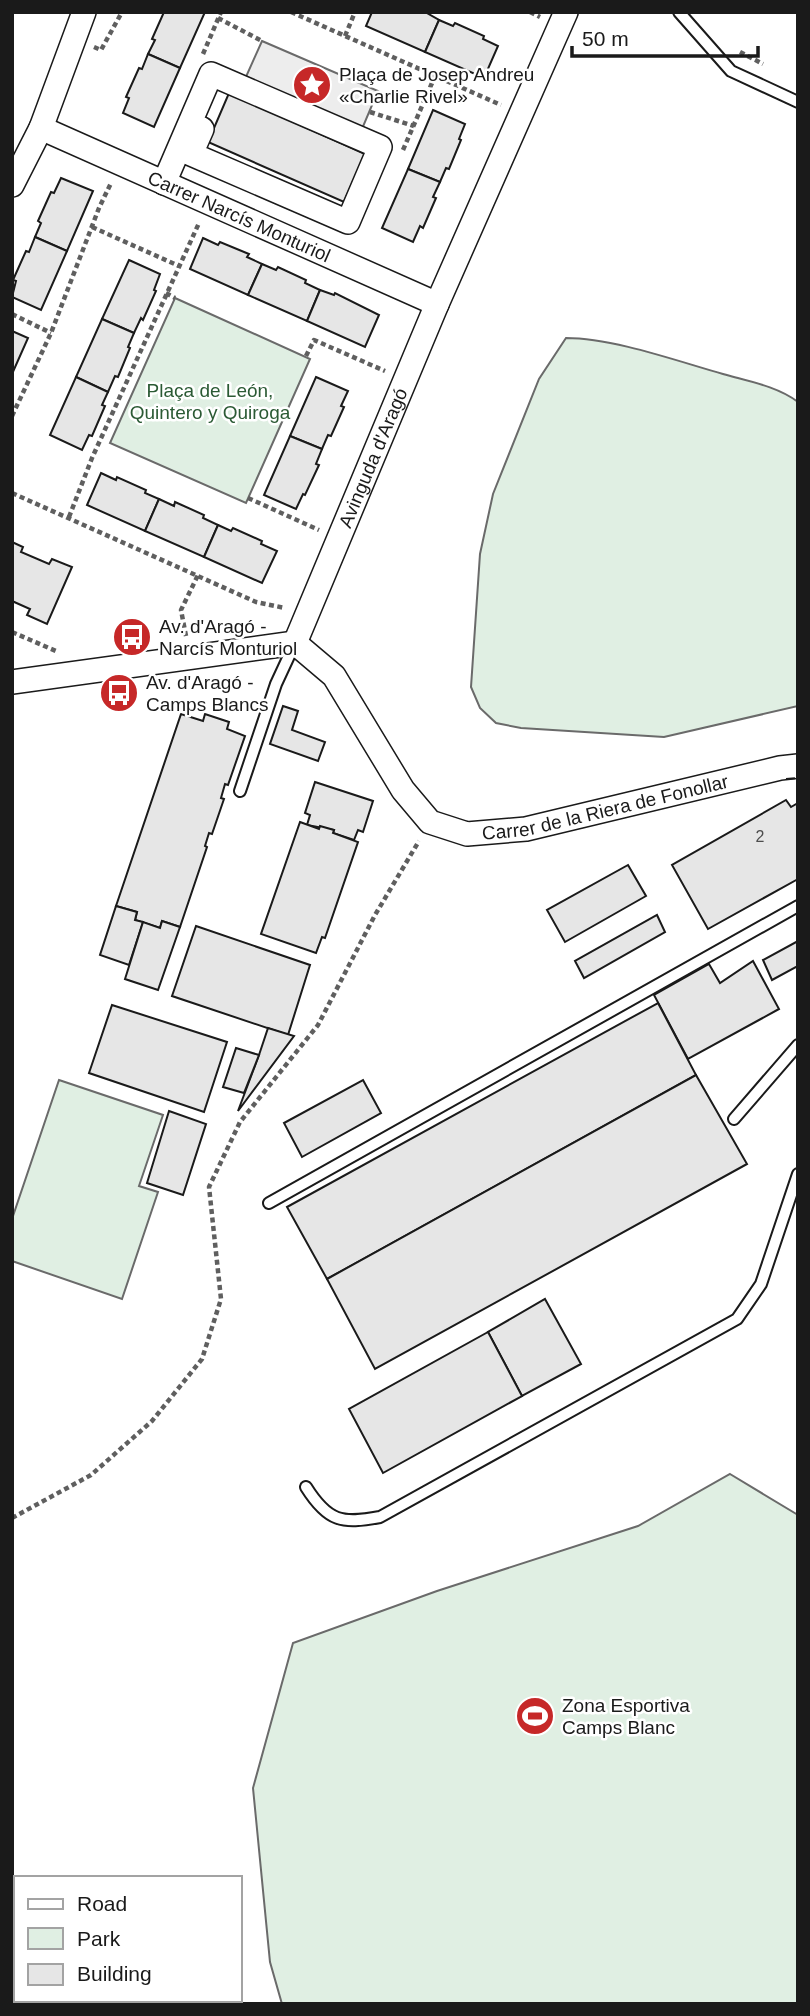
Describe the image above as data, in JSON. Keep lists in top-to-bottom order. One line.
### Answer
{"streets":{"street":["Carrer Narcís Monturiol","Avinguda d'Aragó","Carrer de la Riera de Fonollar"]},"crossings":[["Carrer Narcís Monturiol","Avinguda d'Aragó"]],"parks":["Plaça de León, Quintero y Quiroga"],"places":{"place":["Plaça de Josep Andreu «Charlie Rivel»"],"bus stop":["Av. d'Aragó - Narcís Monturiol","Av. d'Aragó - Camps Blancs"],"sports":["Zona Esportiva Camps Blanc"]},"house_numbers":["2"],"legend":["Road","Park","Building"],"scale_bar":"50 m"}
